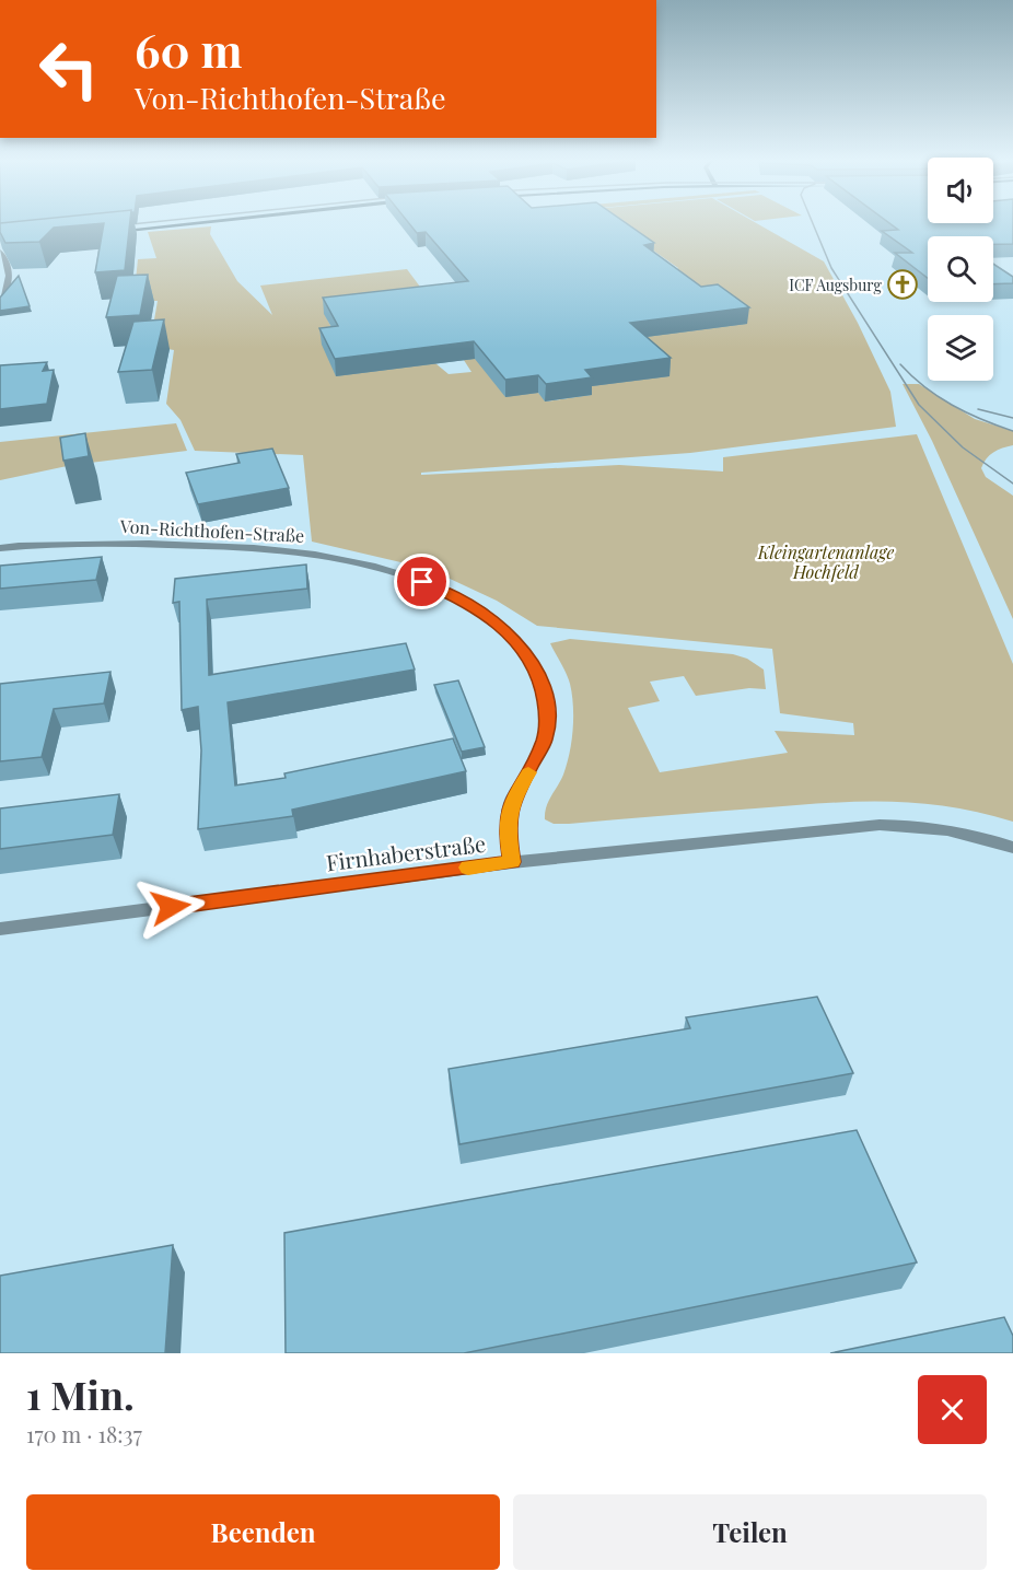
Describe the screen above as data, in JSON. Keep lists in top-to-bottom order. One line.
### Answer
{"streets":{"street":["Von-Richthofen-Straße","Firnhaberstraße"]},"crossings":[["Von-Richthofen-Straße","Firnhaberstraße"]],"parks":["Kleingartenanlage Hochfeld"],"places":{"church":["ICF Augsburg"]},"page":{"turn":["60 m","Von-Richthofen-Straße"],"heading":["1 Min.","170 m · 18:37"],"buttons":["Beenden","Teilen"]}}
